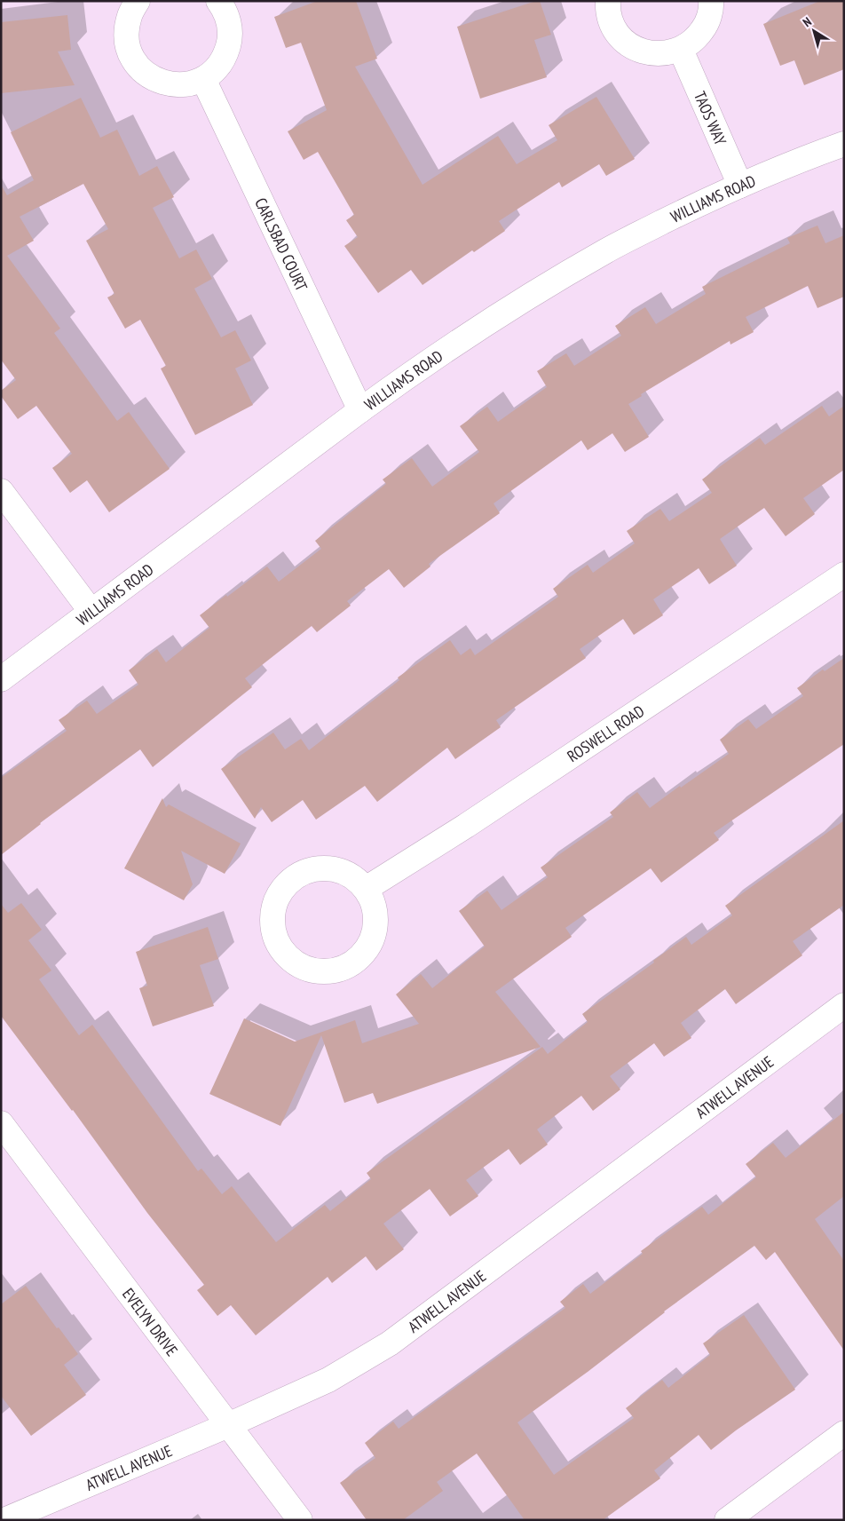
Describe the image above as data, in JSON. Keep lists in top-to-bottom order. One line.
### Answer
{"streets":{"street":["TAOS WAY","WILLIAMS ROAD","CARLSBAD COURT","ROSWELL ROAD","ATWELL AVENUE","EVELYN DRIVE"]},"crossings":[["TAOS WAY","WILLIAMS ROAD"],["WILLIAMS ROAD","CARLSBAD COURT"],["ATWELL AVENUE","EVELYN DRIVE"]],"north":"top left"}
